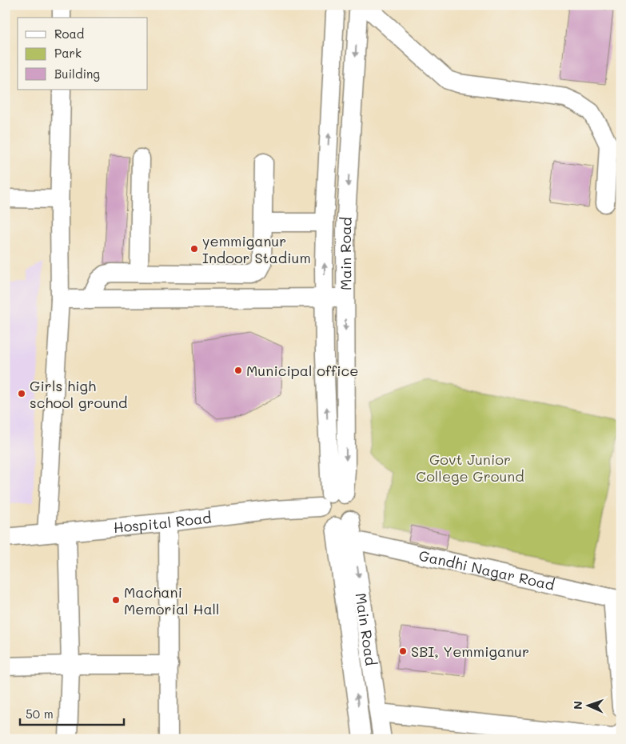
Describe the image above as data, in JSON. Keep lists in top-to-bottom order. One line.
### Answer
{"streets":{"street":["Main Road","Hospital Road","Gandhi Nagar Road"]},"crossings":[["Main Road","Hospital Road"],["Main Road","Gandhi Nagar Road"]],"parks":["Govt Junior College Ground"],"places":["yemmiganur Indoor Stadium","Municipal office","Girls high school ground","Machani Memorial Hall","SBI, Yemmiganur"],"legend":["Road","Park","Building"],"scale_bar":"50 m","north":"left"}
